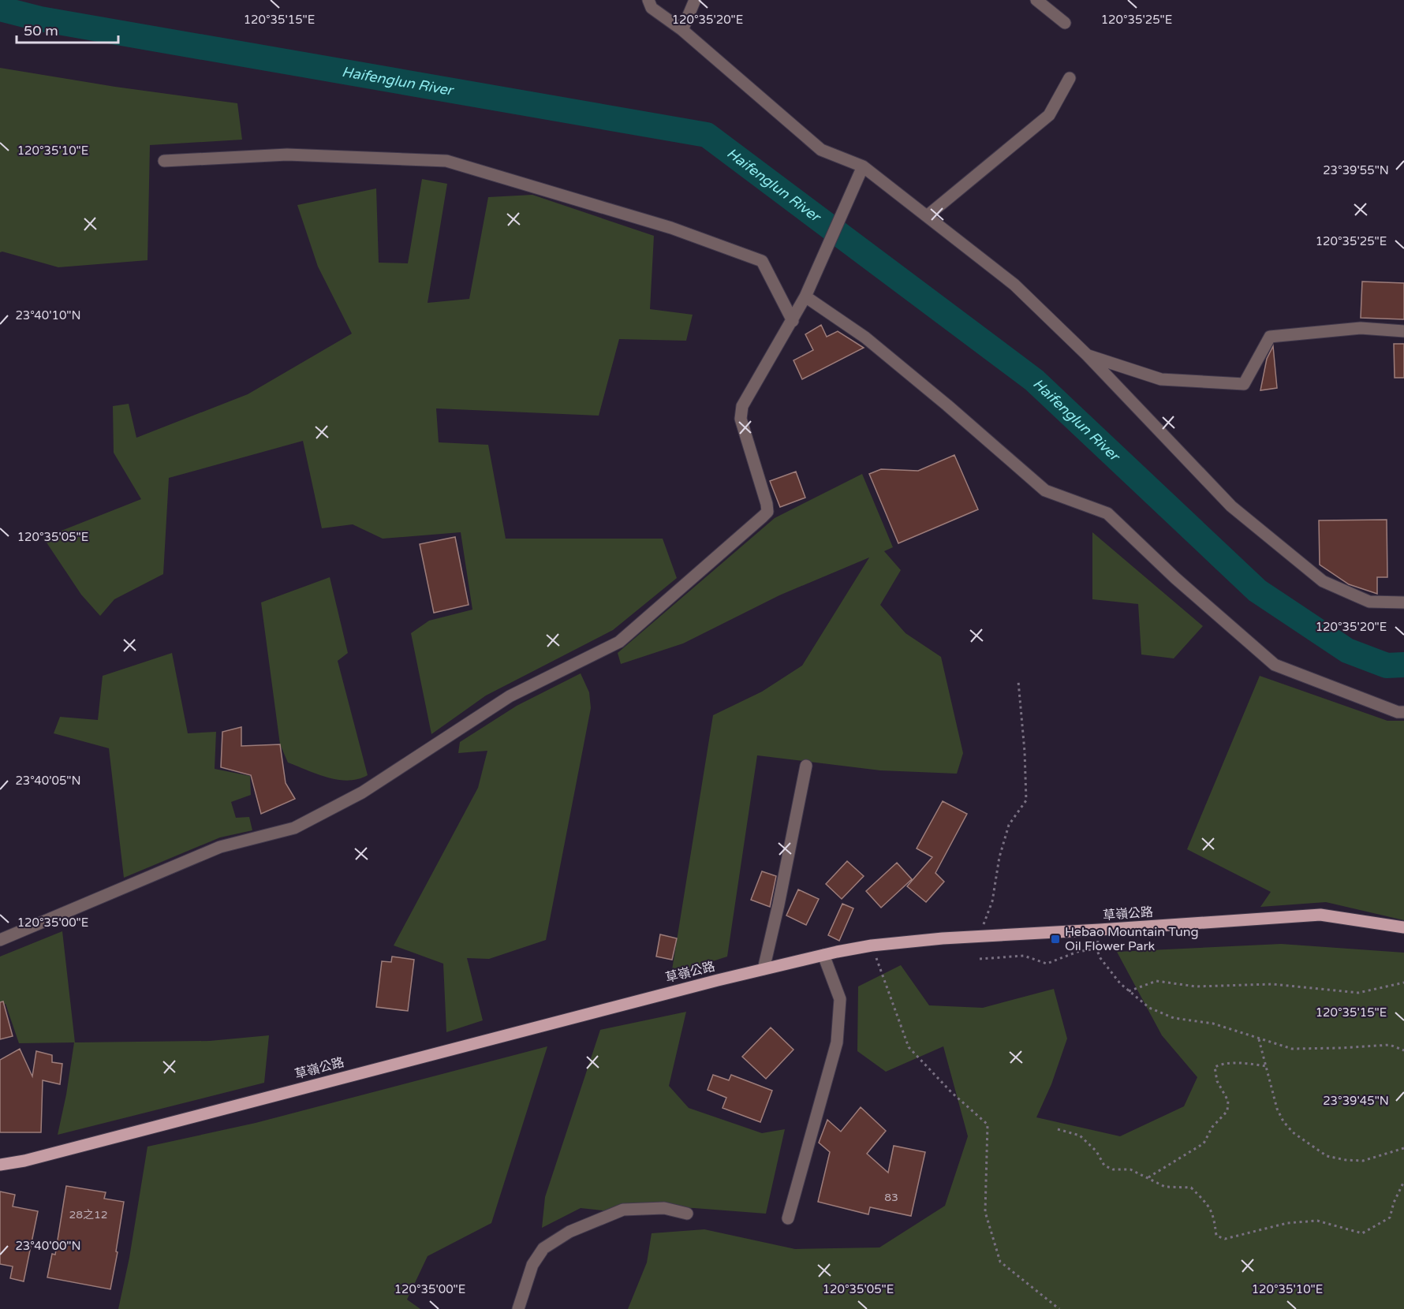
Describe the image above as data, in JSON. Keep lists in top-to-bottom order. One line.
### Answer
{"streets":{"main road":["草嶺公路"]},"water":["Haifenglun River"],"places":{"transit":["Hebao Mountain Tung Oil Flower Park"]},"house_numbers":["83","28之12"],"scale_bar":"50 m","coordinates":["120°35'15\"E","120°35'20\"E","120°35'25\"E","120°35'10\"E","23°39'55\"N","23°40'10\"N","120°35'05\"E","23°40'05\"N","120°35'00\"E","23°39'45\"N","23°40'00\"N"]}
